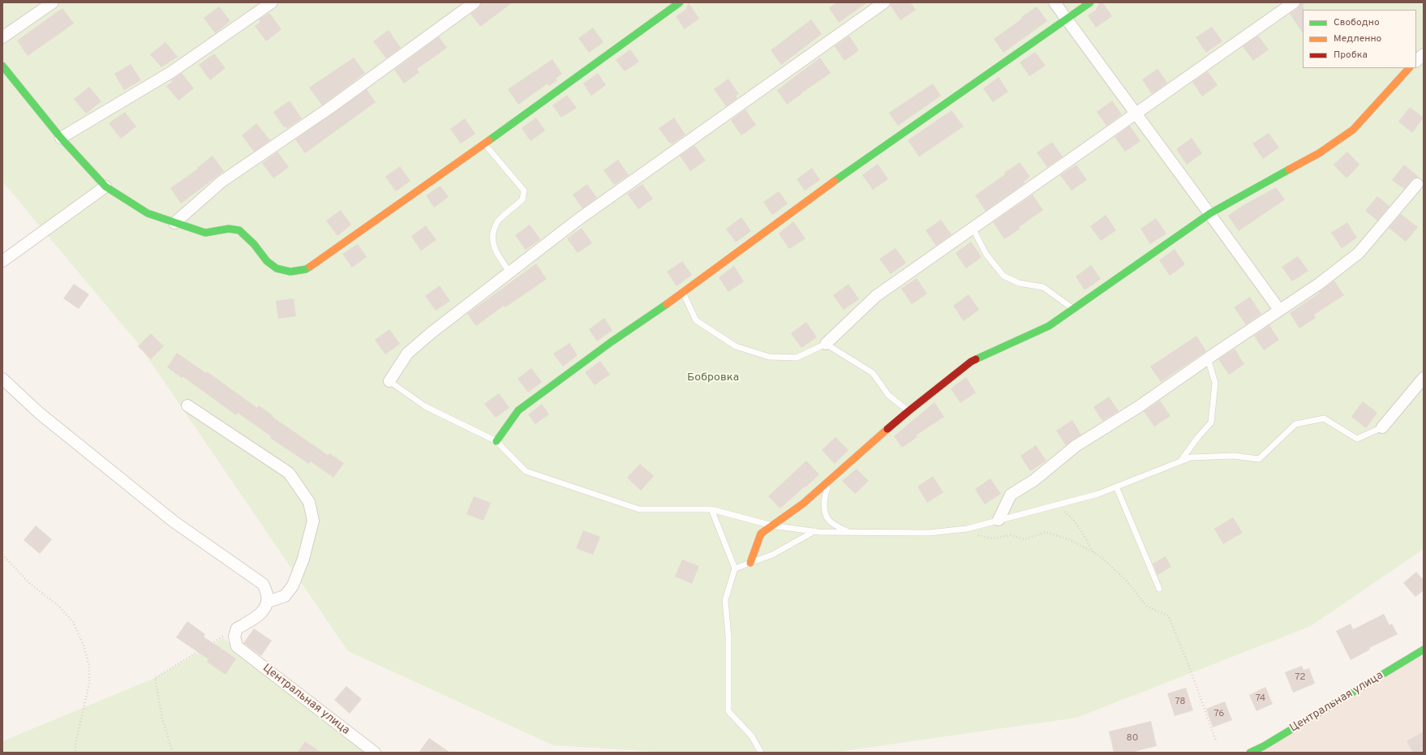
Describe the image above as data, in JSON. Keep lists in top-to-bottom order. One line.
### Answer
{"streets":{"street":["Центральная улица"]},"parks":["Бобровка"],"house_numbers":["72","74","78","76","80"],"legend":["Свободно","Медленно","Пробка"]}
